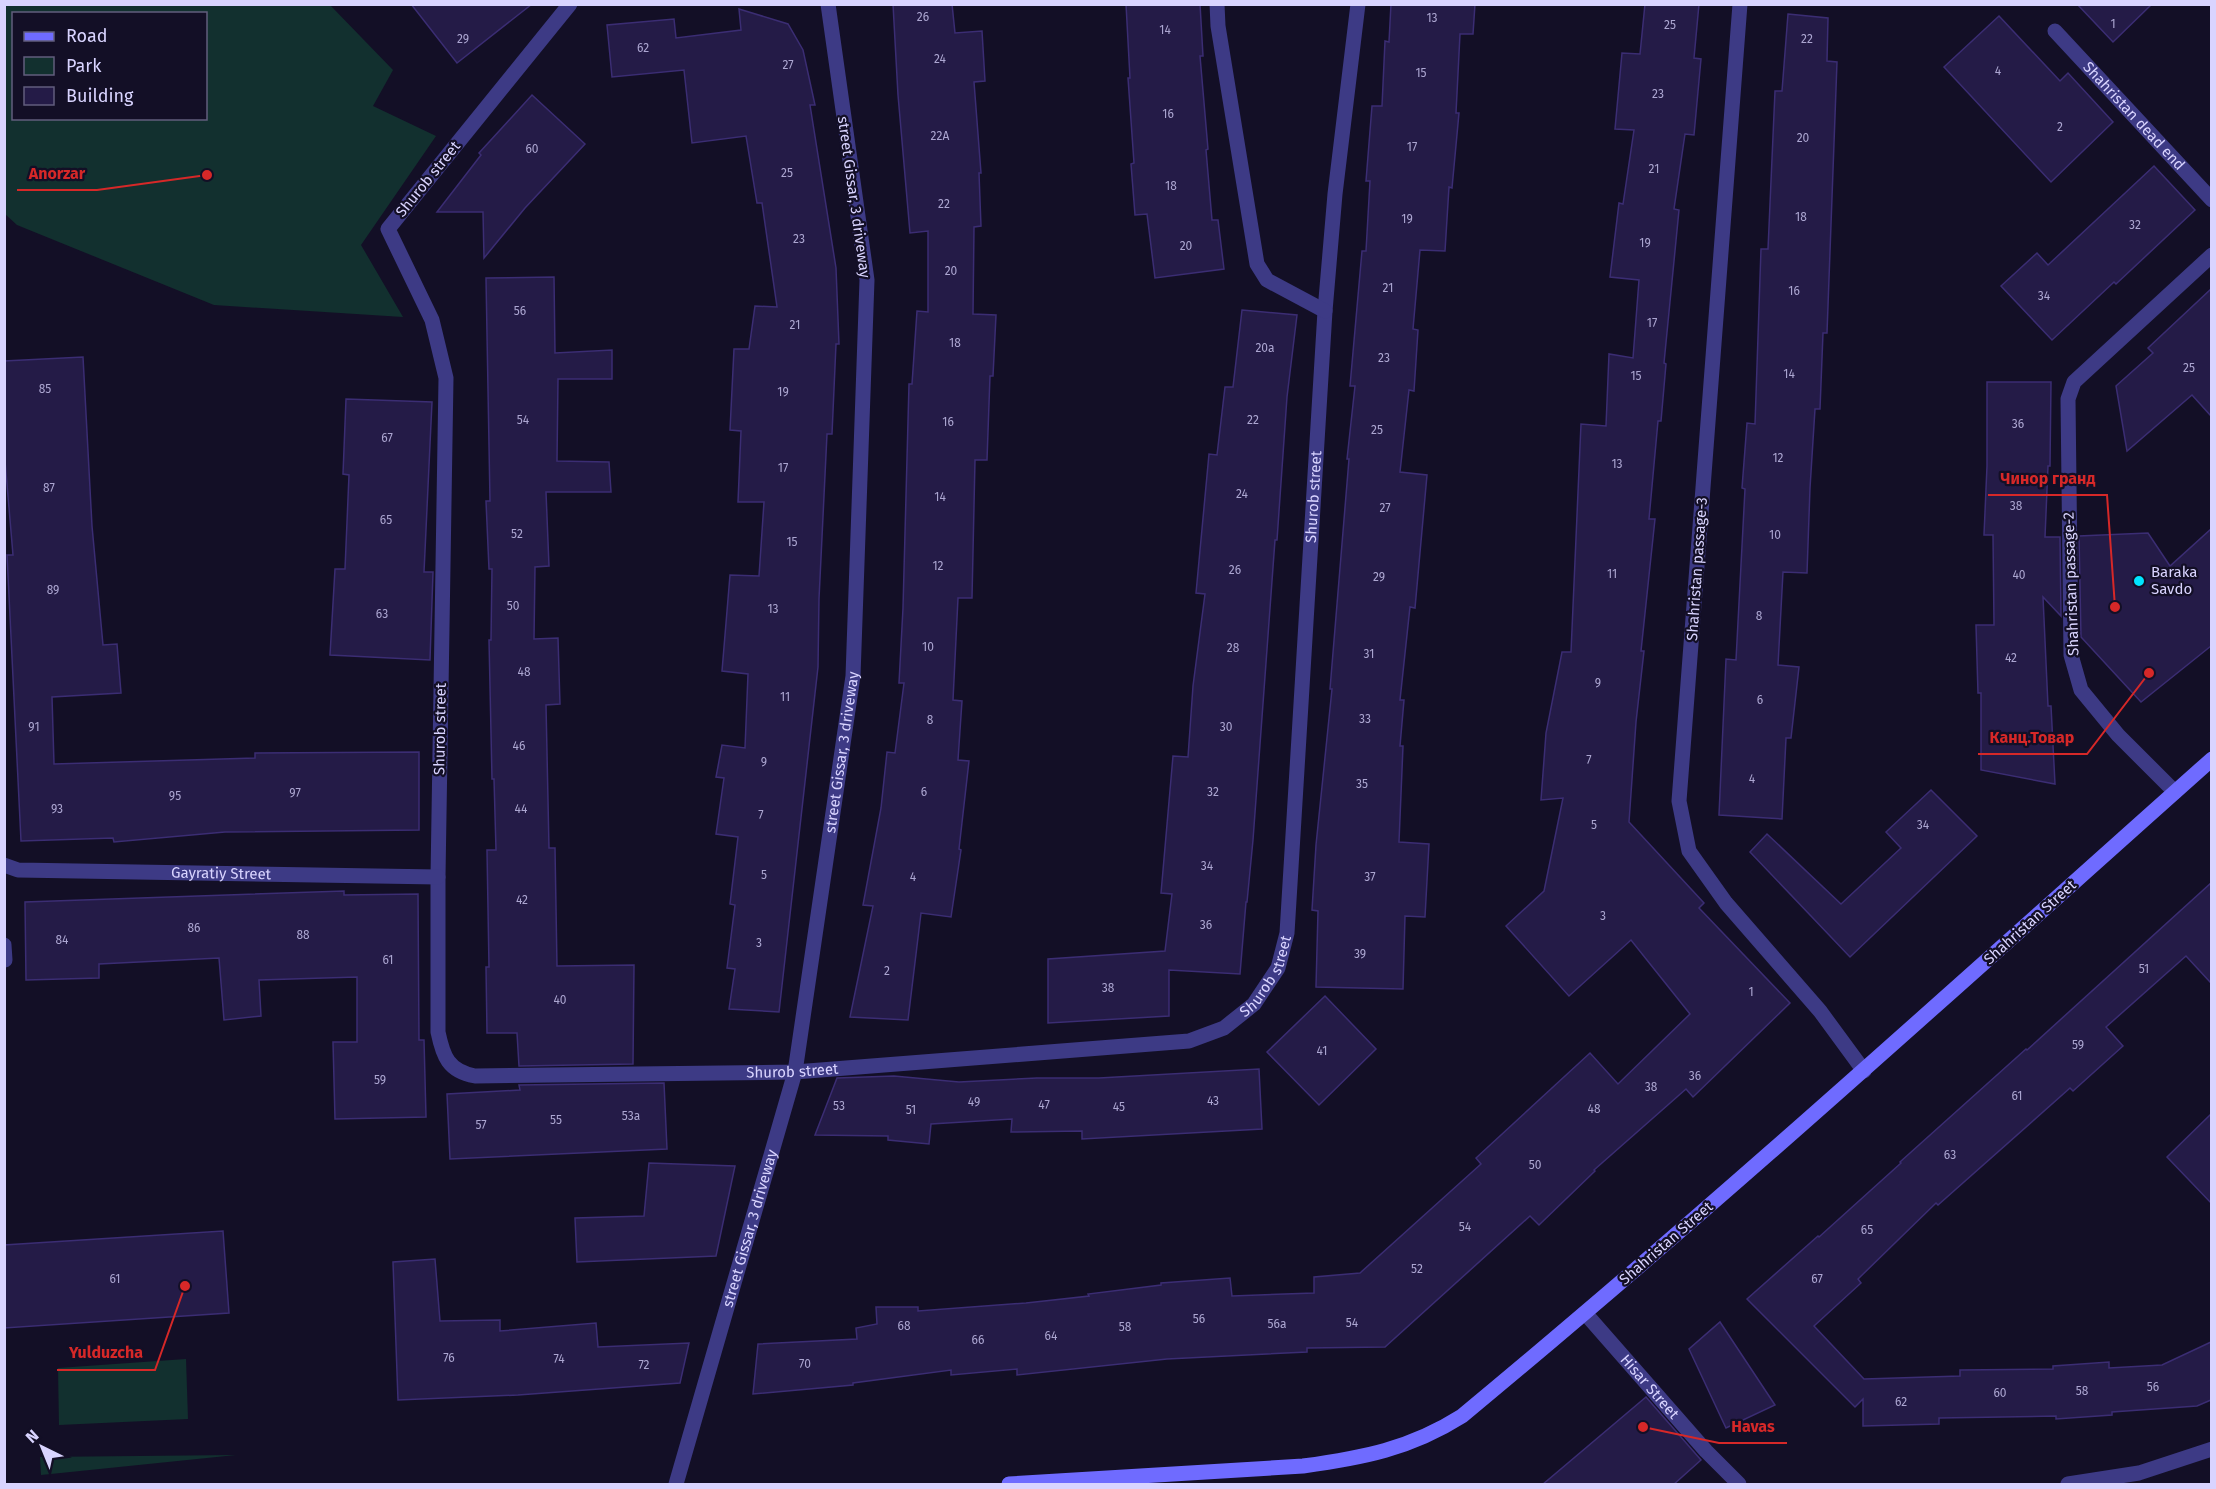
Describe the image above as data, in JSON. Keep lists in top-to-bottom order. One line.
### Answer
{"streets":{"main road":["Shahristan Street"],"street":["Shahristan dead end","Shurob street","street Gissar, 3 driveway","Shahristan passage-3","Shahristan passage-2","Gayratiy Street","Hisar Street"]},"crossings":[["Shurob street","street Gissar, 3 driveway"],["Shurob street","Gayratiy Street"],["Shahristan passage-3","Shahristan Street"],["Shahristan passage-2","Shahristan Street"],["Shahristan Street","Hisar Street"]],"places":["Anorzar","Baraka Savdo","Чинор гранд","Канц.Товар","Yulduzcha","Havas"],"house_numbers":["26","13","1","25","14","29","22","62","24","27","4","15","23","16","2","22A","20","17","60","21","25","18","22","18","19","32","23","19","20","20","21","16","34","56","17","21","18","20а","23","25","14","15","85","19","54","22","16","36","25","67","12","13","17","87","24","14","38","27","65","52","10","15","12","26","11","40","29","89","50","13","63","8","10","28","31","42","48","9","11","6","33","8","91","30","46","7","9","4","35","6","32","97","95","93","44","7","5","34","34","5","4","37","42","3","36","86","88","84","3","39","61","51","2","38","1","40","59","41","36","59","38","61","43","49","47","53","45","48","51","53a","55","57","63","50","54","65","52","61","67","56","54","56а","68","58","64","66","76","74","70","72","56","58","60","62"],"legend":["Road","Park","Building"],"north":"top left"}
